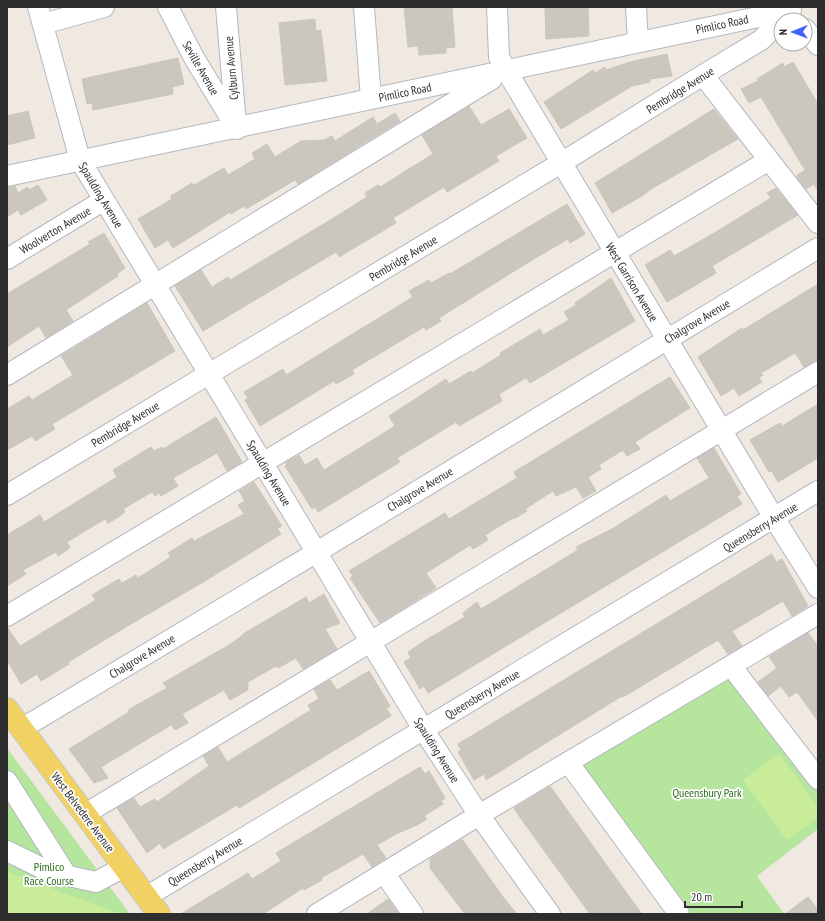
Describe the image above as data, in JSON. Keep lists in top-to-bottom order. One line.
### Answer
{"streets":{"main road":["West Belvedere Avenue"],"street":["Pimlico Road","Seville Avenue","Cylburn Avenue","Pembridge Avenue","Spaulding Avenue","Woolverton Avenue","West Garrison Avenue","Chalgrove Avenue","Queensberry Avenue"]},"crossings":[["Pimlico Road","Seville Avenue"],["Pimlico Road","Cylburn Avenue"],["Pimlico Road","Pembridge Avenue"],["Pimlico Road","Spaulding Avenue"],["Pimlico Road","West Garrison Avenue"],["Seville Avenue","Cylburn Avenue"],["Pembridge Avenue","Spaulding Avenue"],["Pembridge Avenue","West Garrison Avenue"],["Spaulding Avenue","Woolverton Avenue"],["Spaulding Avenue","Chalgrove Avenue"],["Spaulding Avenue","Queensberry Avenue"],["West Garrison Avenue","Chalgrove Avenue"],["West Garrison Avenue","Queensberry Avenue"],["Chalgrove Avenue","West Belvedere Avenue"],["Queensberry Avenue","West Belvedere Avenue"]],"parks":["Queensbury Park","Pimlico Race Course"],"scale_bar":"20 m","north":"left"}
